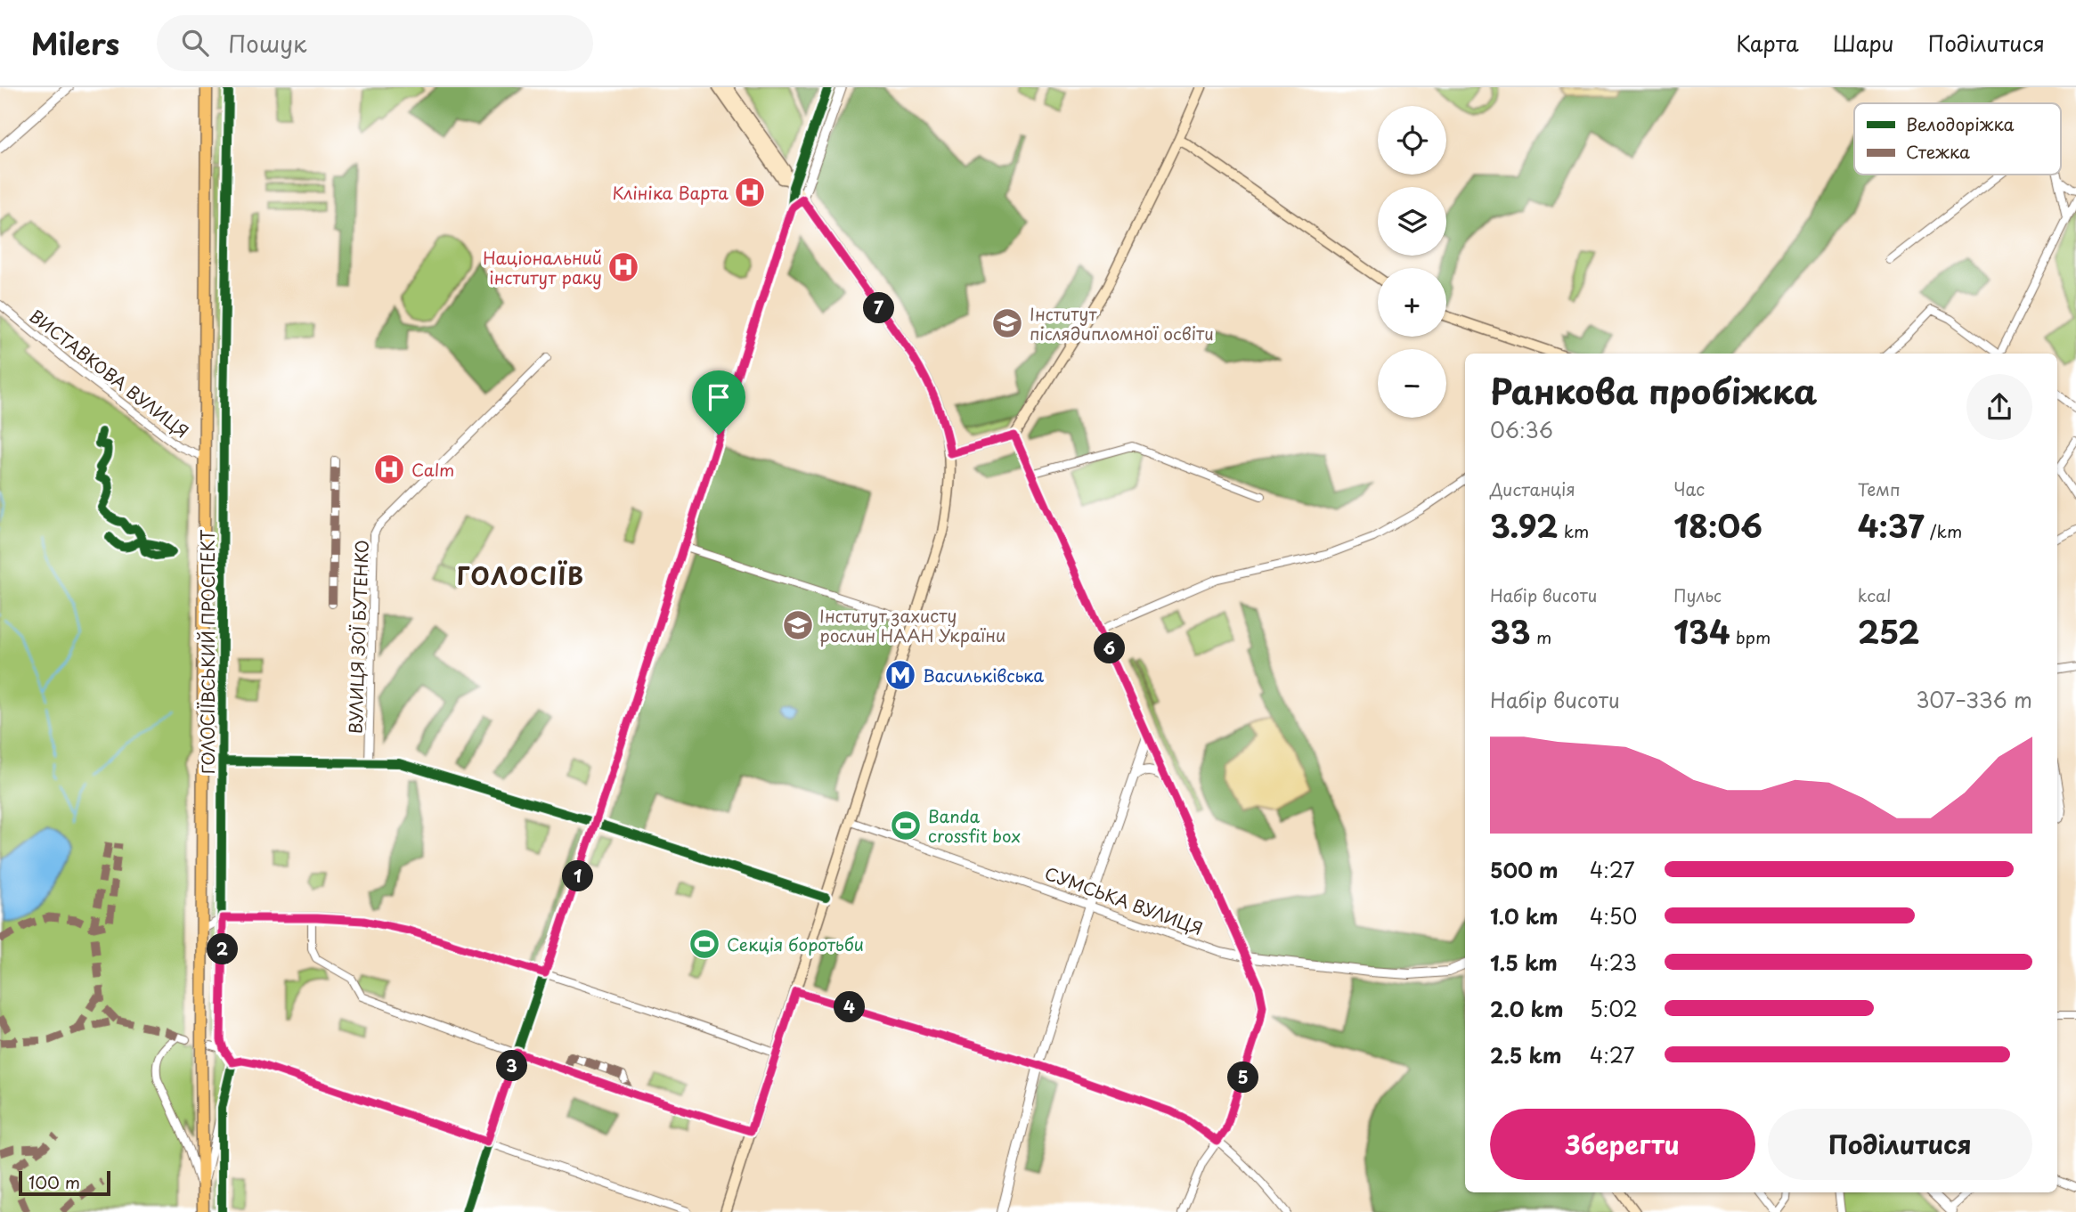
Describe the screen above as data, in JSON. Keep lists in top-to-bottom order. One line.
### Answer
{"streets":{"highway":["ГОЛОСІЇВСЬКИЙ ПРОСПЕКТ"],"street":["ВИСТАВКОВА ВУЛИЦЯ","ВУЛИЦЯ ЗОЇ БУТЕНКО","СУМСЬКА ВУЛИЦЯ"]},"crossings":[["ВИСТАВКОВА ВУЛИЦЯ","ГОЛОСІЇВСЬКИЙ ПРОСПЕКТ"]],"districts":["ГОЛОСІЇВ"],"places":{"hospital":["Клініка Варта","Національний інститут раку","Calm"],"school or university":["Інститут післядипломної освіти","Інститут захисту рослин НААН України"],"metro station":["Васильківська"],"sports":["Banda crossfit box","Секція боротьби"]},"legend":["Велодоріжка","Стежка"],"scale_bar":"100 m","page":{"header":"Milers","search":"Пошук","nav":["Карта","Шари","Поділитися"],"map_buttons":["+","−"],"pins":["7","6","1","2","4","3","5"],"heading":["Ранкова пробіжка","06:36"],"stats":[["Дистанція","3.92 km"],["Час","18:06"],["Темп","4:37 /km"],["Набір висоти","33 m"],["Пульс","134 bpm"],["kcal","252"]],"chart":["Набір висоти","307–336 m"],"list":[{"name":"500 m","note":"4:27"},{"name":"1.0 km","note":"4:50"},{"name":"1.5 km","note":"4:23"},{"name":"2.0 km","note":"5:02"},{"name":"2.5 km","note":"4:27"}],"buttons":["Зберегти","Поділитися"],"scale":"100 m"}}
